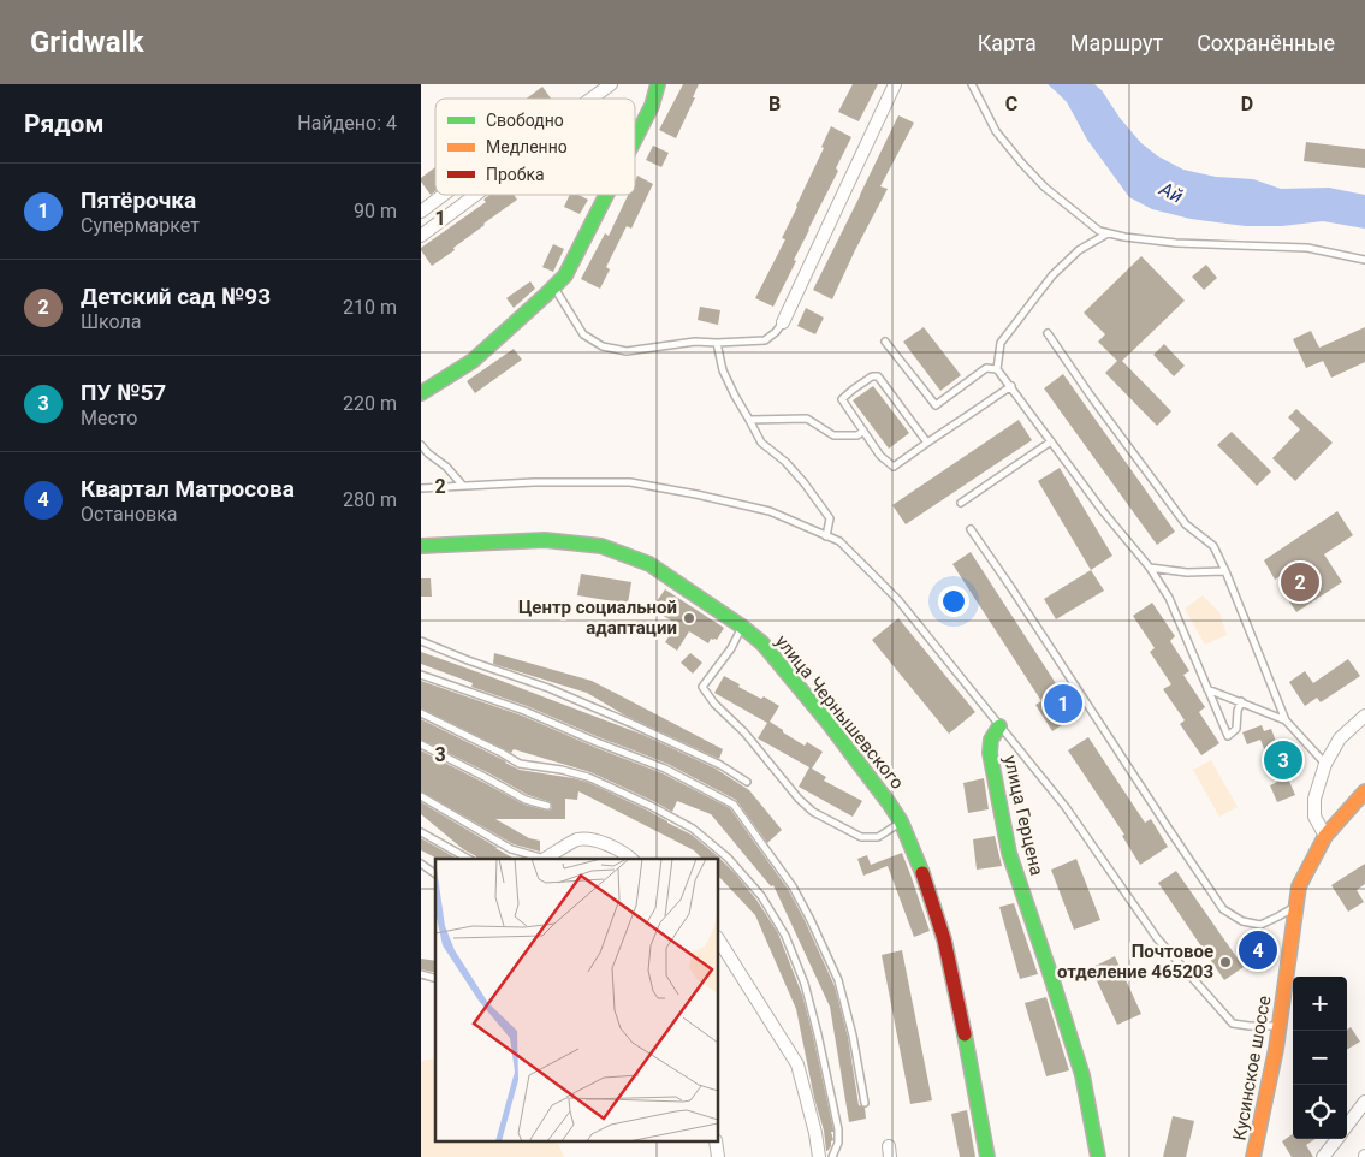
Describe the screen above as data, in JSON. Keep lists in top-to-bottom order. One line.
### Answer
{"streets":{"main road":["улица Чернышевского","улица Герцена","Кусинское шоссе"]},"water":["Ай"],"places":["Центр социальной адаптации","Почтовое отделение 465203"],"legend":["Свободно","Медленно","Пробка"],"page":{"header":"Gridwalk","nav":["Карта","Маршрут","Сохранённые"],"heading":["Рядом","Найдено: 4"],"list":[{"mark":"1","name":"Пятёрочка","note":"Супермаркет","value":"90 m"},{"mark":"2","name":"Детский сад №93","note":"Школа","value":"210 m"},{"mark":"3","name":"ПУ №57","note":"Место","value":"220 m"},{"mark":"4","name":"Квартал Матросова","note":"Остановка","value":"280 m"}],"pins":["2","1","3","4"],"map_buttons":["+","−"]},"grid":{"columns":["B","C","D"],"rows":["1","2","3"]}}
